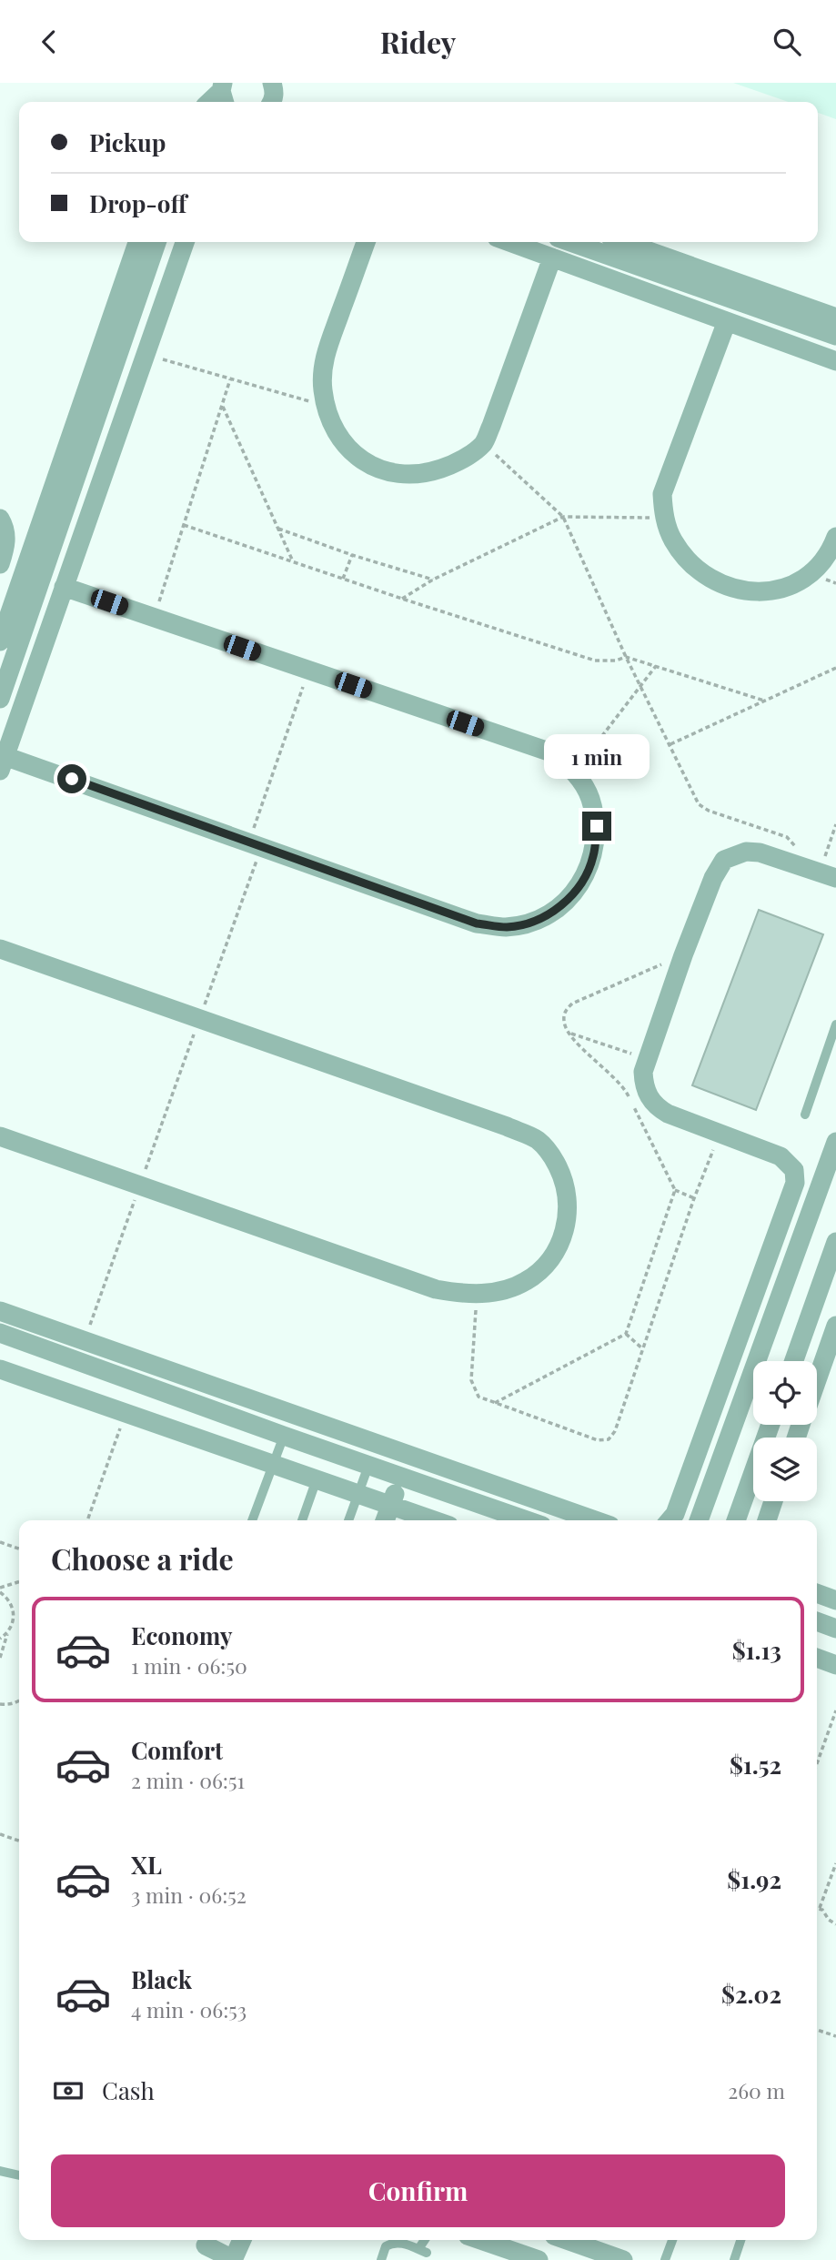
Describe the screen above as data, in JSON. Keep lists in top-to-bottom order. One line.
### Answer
{"page":{"header":"Ridey","banner":["Pickup","Drop-off"],"bubble":"1 min","heading":"Choose a ride","list":[{"name":"Economy","note":"1 min · 06:50","value":"$1.13"},{"name":"Comfort","note":"2 min · 06:51","value":"$1.52"},{"name":"XL","note":"3 min · 06:52","value":"$1.92"},{"name":"Black","note":"4 min · 06:53","value":"$2.02"}],"pay":["Cash","260 m"],"buttons":"Confirm"}}
